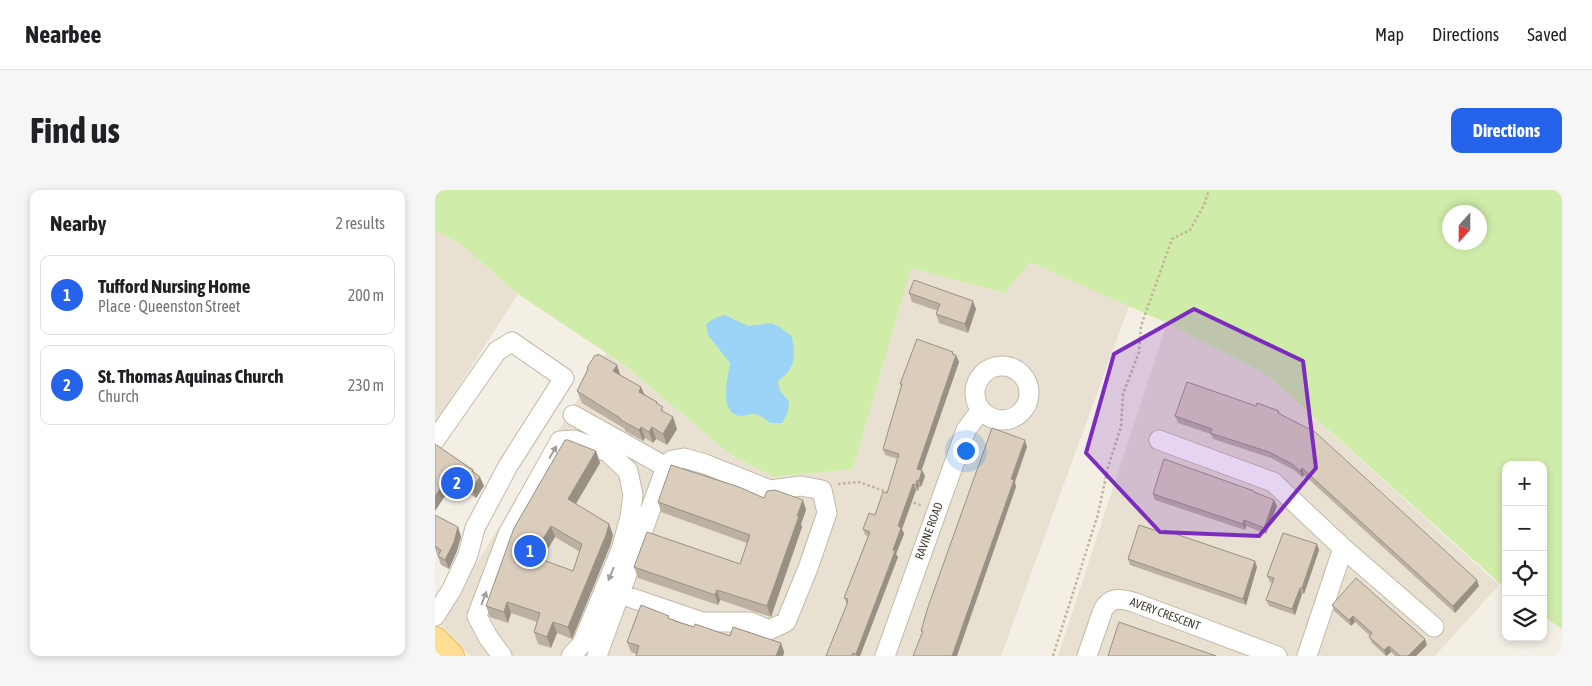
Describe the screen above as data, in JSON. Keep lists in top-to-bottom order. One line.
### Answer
{"streets":{"street":["RAVINE ROAD","AVERY CRESCENT"]},"north":"bottom","page":{"header":"Nearbee","nav":["Map","Directions","Saved"],"buttons":"Directions","title":"Find us","heading":["Nearby","2 results"],"list":[{"mark":"1","name":"Tufford Nursing Home","note":"Place · Queenston Street","value":"200 m"},{"mark":"2","name":"St. Thomas Aquinas Church","note":"Church","value":"230 m"}],"map_buttons":["+","−"],"pins":["2","1"]}}
